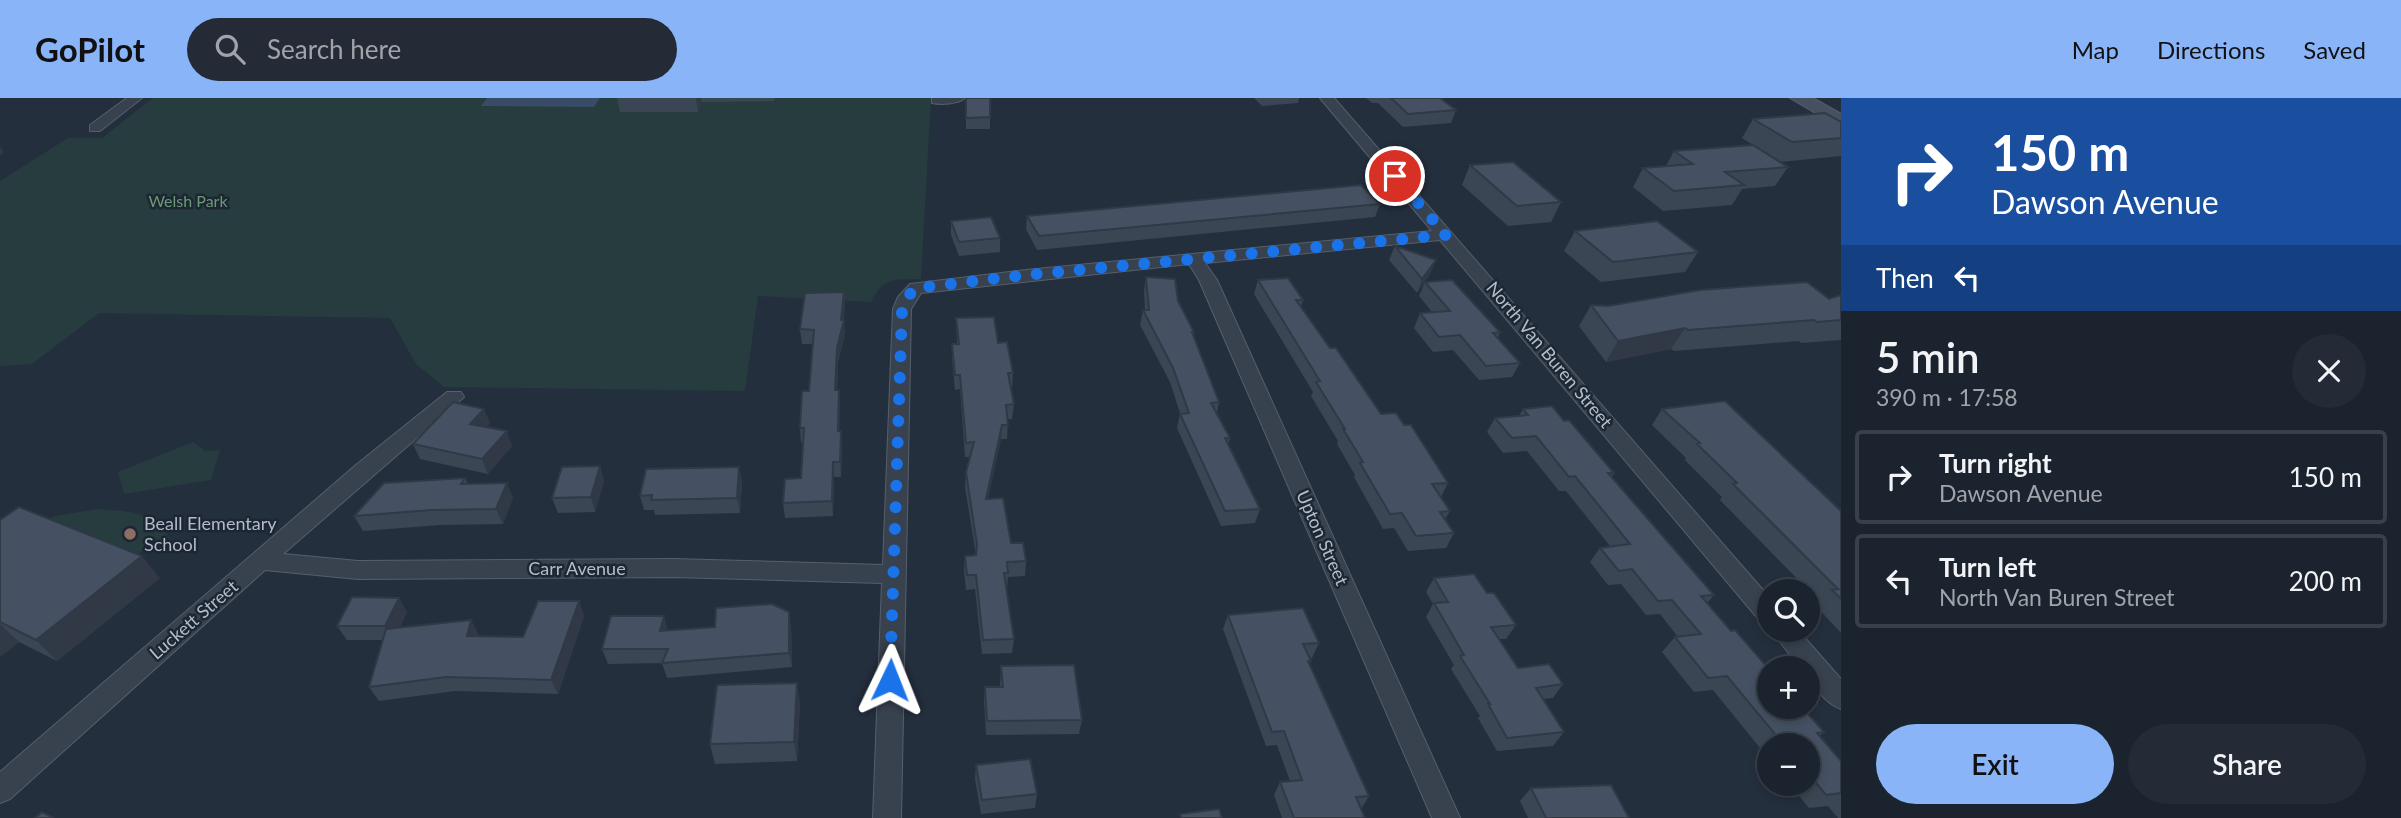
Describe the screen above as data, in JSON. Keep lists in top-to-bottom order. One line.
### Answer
{"streets":{"street":["North Van Buren Street","Upton Street","Carr Avenue","Luckett Street"]},"crossings":[["Carr Avenue","Luckett Street"]],"parks":["Welsh Park"],"places":["Beall Elementary School"],"page":{"header":"GoPilot","search":"Search here","nav":["Map","Directions","Saved"],"turn":["150 m","Dawson Avenue"],"then":"Then","heading":["5 min","390 m · 17:58"],"list":[{"name":"Turn right","note":"Dawson Avenue","value":"150 m"},{"name":"Turn left","note":"North Van Buren Street","value":"200 m"}],"map_buttons":["+","−"],"buttons":["Exit","Share"]}}
